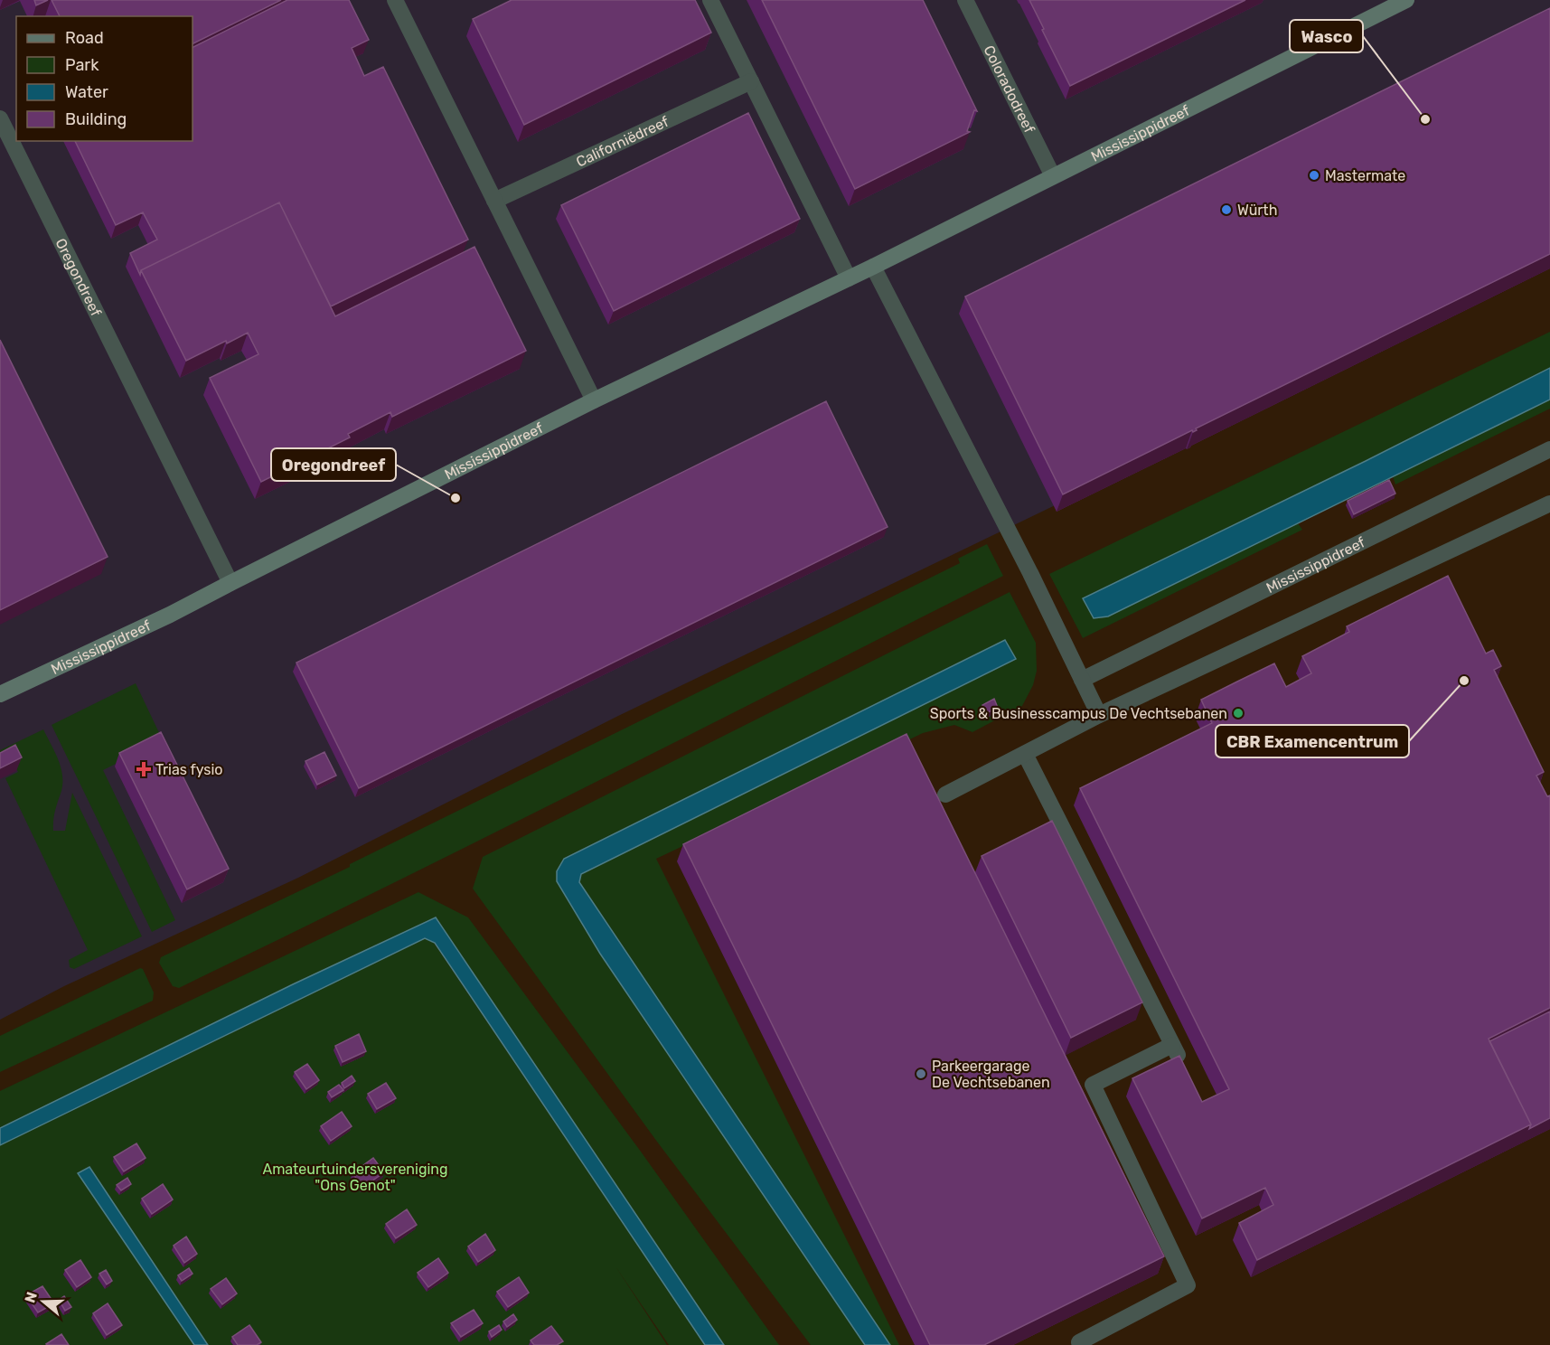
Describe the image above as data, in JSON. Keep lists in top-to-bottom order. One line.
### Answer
{"streets":{"street":["Coloradodreef","Mississippidreef","Californiëdreef","Oregondreef"]},"crossings":[["Coloradodreef","Mississippidreef"],["Mississippidreef","Oregondreef"]],"parks":["Amateurtuindersvereniging \"Ons Genot\""],"places":{"other":["Wasco","Mastermate","Würth","Oregondreef","CBR Examencentrum","Sports & Businesscampus De Vechtsebanen","Parkeergarage De Vechtsebanen"],"health":["Trias fysio"]},"legend":["Road","Park","Water","Building"],"north":"left"}
